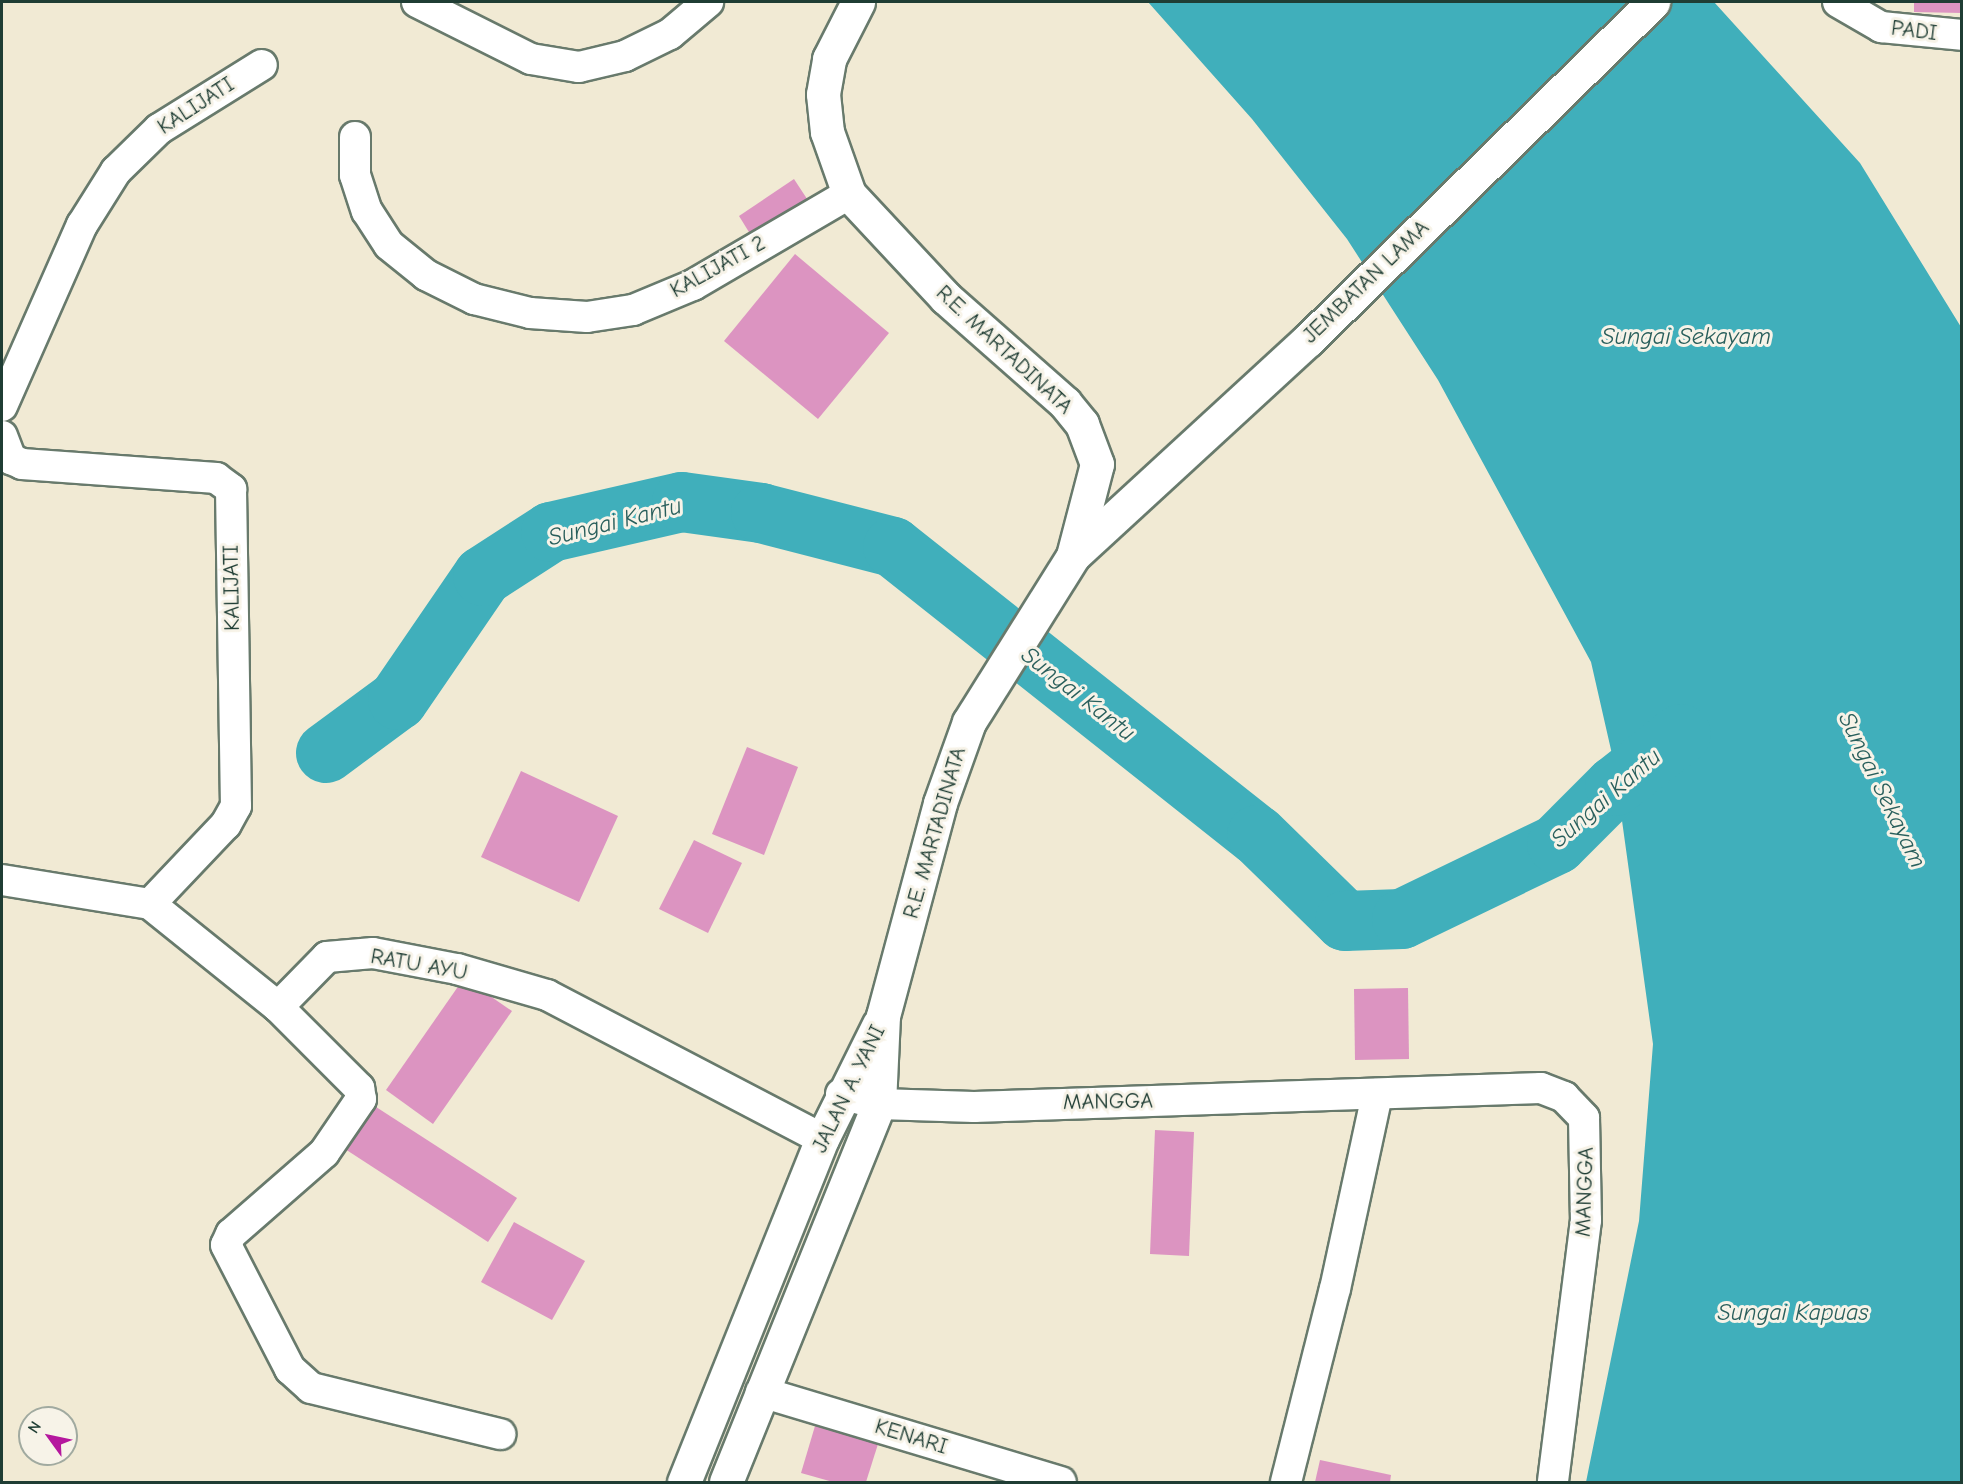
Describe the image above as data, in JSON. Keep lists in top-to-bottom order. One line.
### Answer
{"streets":{"highway":["JEMBATAN LAMA","R.E. MARTADINATA","JALAN A. YANI"],"street":["PADI","KALIJATI","KALIJATI 2","RATU AYU","MANGGA","KENARI"]},"crossings":[["KALIJATI 2","R.E. MARTADINATA"],["JEMBATAN LAMA","R.E. MARTADINATA"],["R.E. MARTADINATA","JALAN A. YANI"],["RATU AYU","JALAN A. YANI"],["JALAN A. YANI","MANGGA"],["JALAN A. YANI","KENARI"]],"water":["Sungai Sekayam","Sungai Kantu","Sungai Kapuas"],"north":"top left"}
